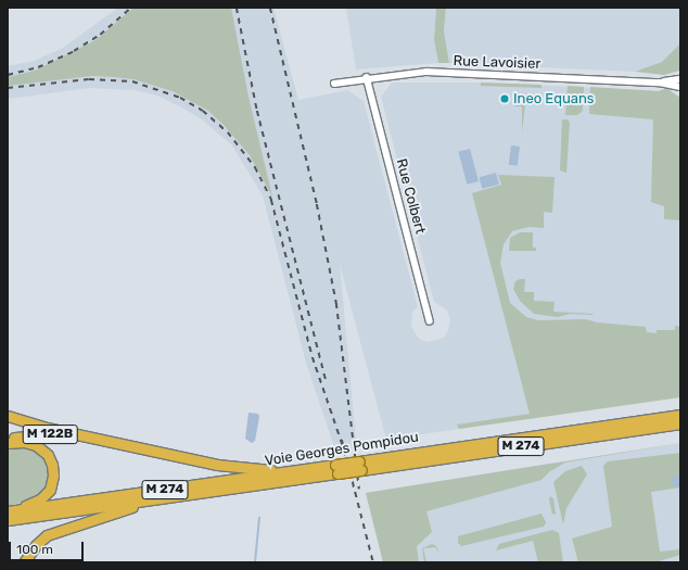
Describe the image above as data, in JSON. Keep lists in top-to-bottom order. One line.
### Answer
{"streets":{"highway":["M 122B","M 274","Voie Georges Pompidou"],"street":["Rue Lavoisier","Rue Colbert"]},"crossings":[["Rue Lavoisier","Rue Colbert"]],"places":["Ineo Equans"],"scale_bar":"100 m"}
